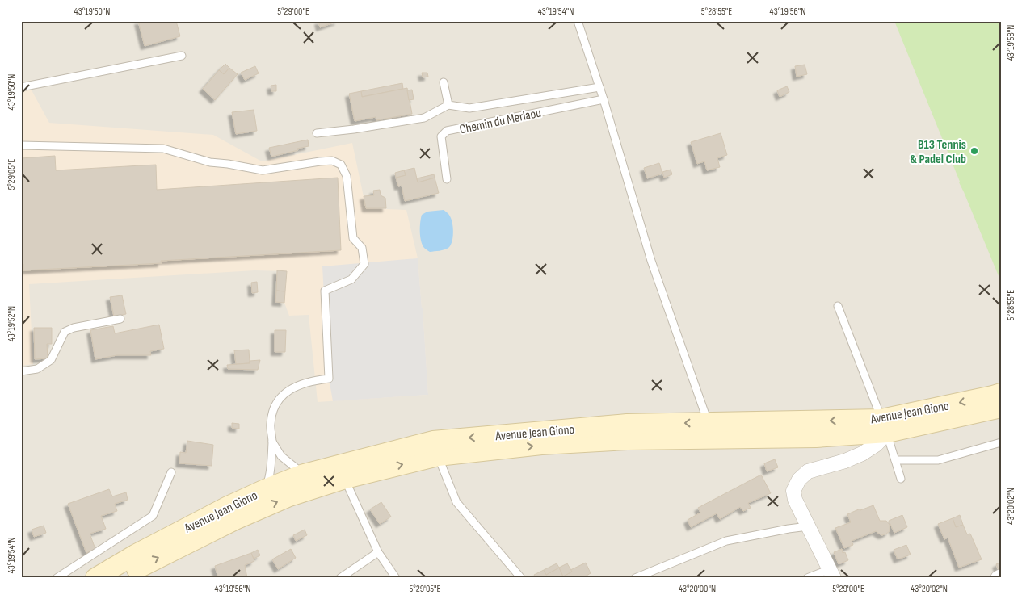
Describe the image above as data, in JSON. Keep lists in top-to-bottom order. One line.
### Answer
{"streets":{"main road":["Avenue Jean Giono"],"lane":["Chemin du Merlaou"]},"places":["B13 Tennis & Padel Club"],"coordinates":["43°19'50\"N","5°29'00\"E","43°19'54\"N","5°28'55\"E","43°19'56\"N","43°19'58\"N","5°29'05\"E","43°19'52\"N","43°20'02\"N","43°20'00\"N"]}
